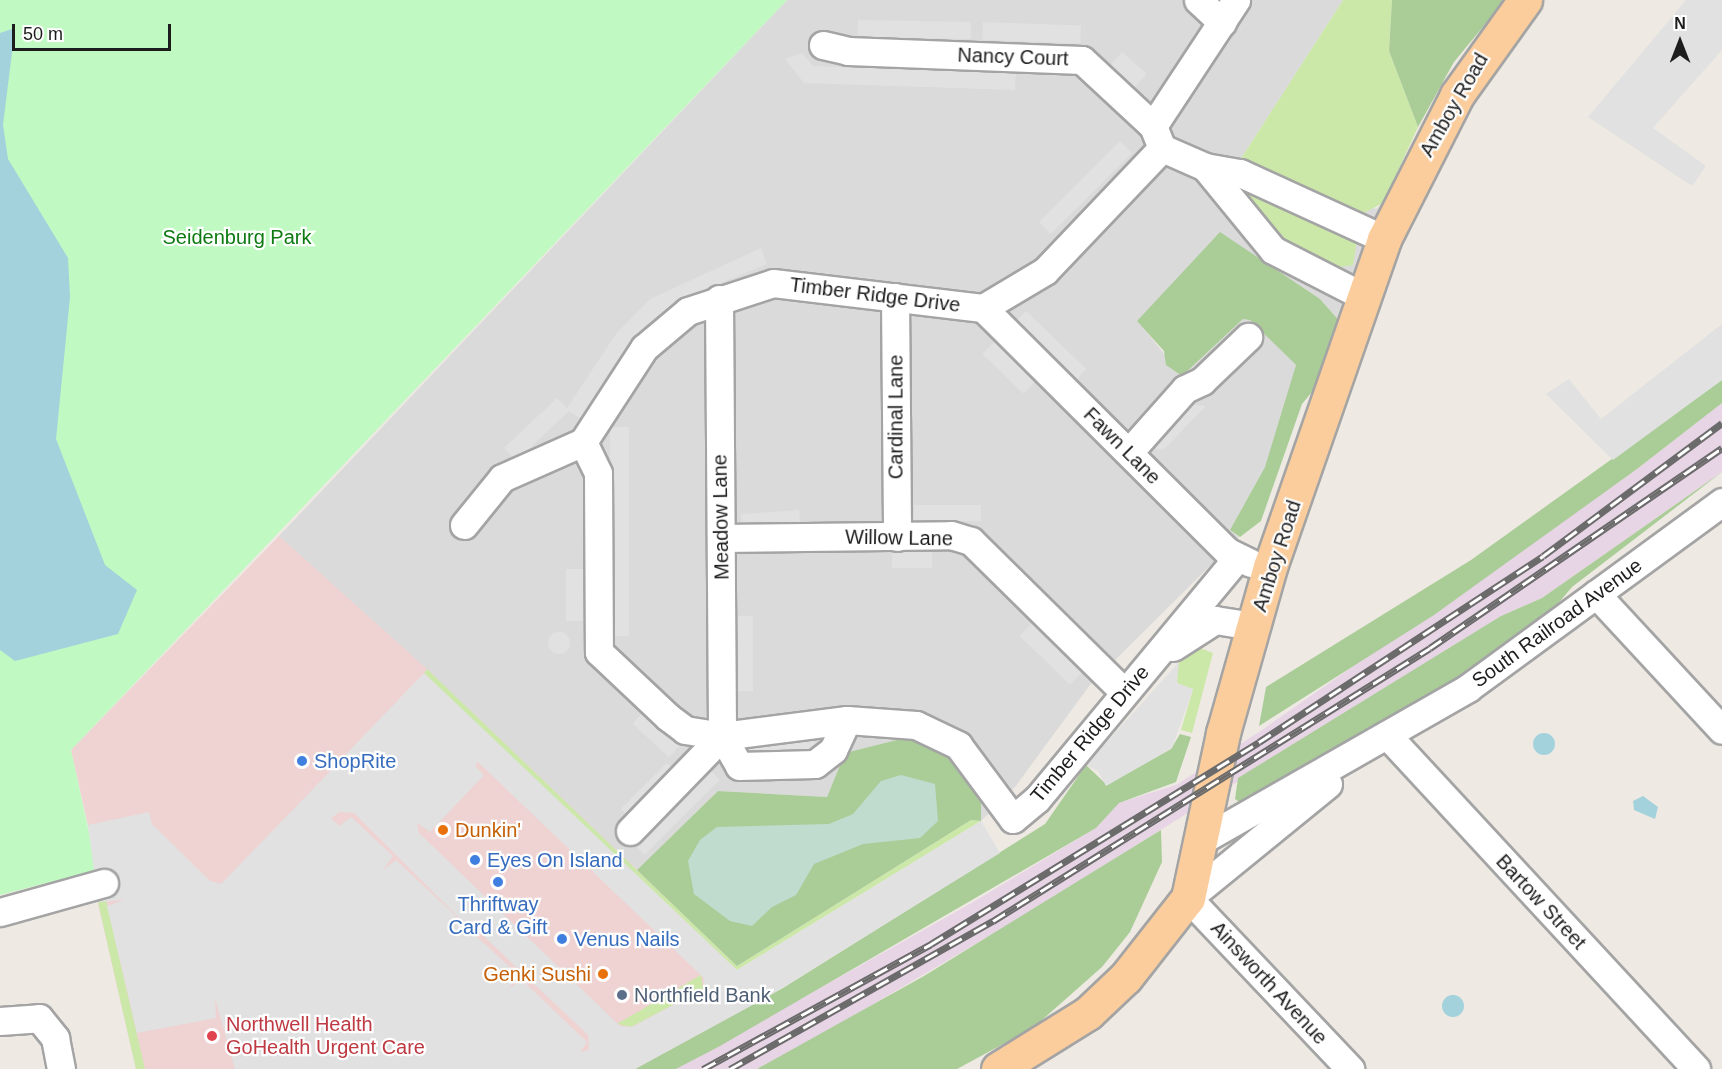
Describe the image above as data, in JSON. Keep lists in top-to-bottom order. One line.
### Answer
{"streets":{"main road":["Amboy Road"],"street":["Nancy Court","Timber Ridge Drive","Cardinal Lane","Fawn Lane","Meadow Lane","Willow Lane","South Railroad Avenue","Bartow Street","Ainsworth Avenue"]},"crossings":[["Nancy Court","Timber Ridge Drive"],["Amboy Road","Timber Ridge Drive"],["Amboy Road","South Railroad Avenue"],["Amboy Road","Ainsworth Avenue"],["Timber Ridge Drive","Cardinal Lane"],["Timber Ridge Drive","Fawn Lane"],["Timber Ridge Drive","Meadow Lane"],["Timber Ridge Drive","Willow Lane"],["Cardinal Lane","Willow Lane"],["Meadow Lane","Willow Lane"],["South Railroad Avenue","Bartow Street"],["South Railroad Avenue","Ainsworth Avenue"]],"parks":["Seidenburg Park"],"places":["ShopRite","Dunkin'","Eyes On Island","Thriftway Card & Gift","Venus Nails","Genki Sushi","Northfield Bank","Northwell Health GoHealth Urgent Care"],"scale_bar":"50 m","north":"top"}
